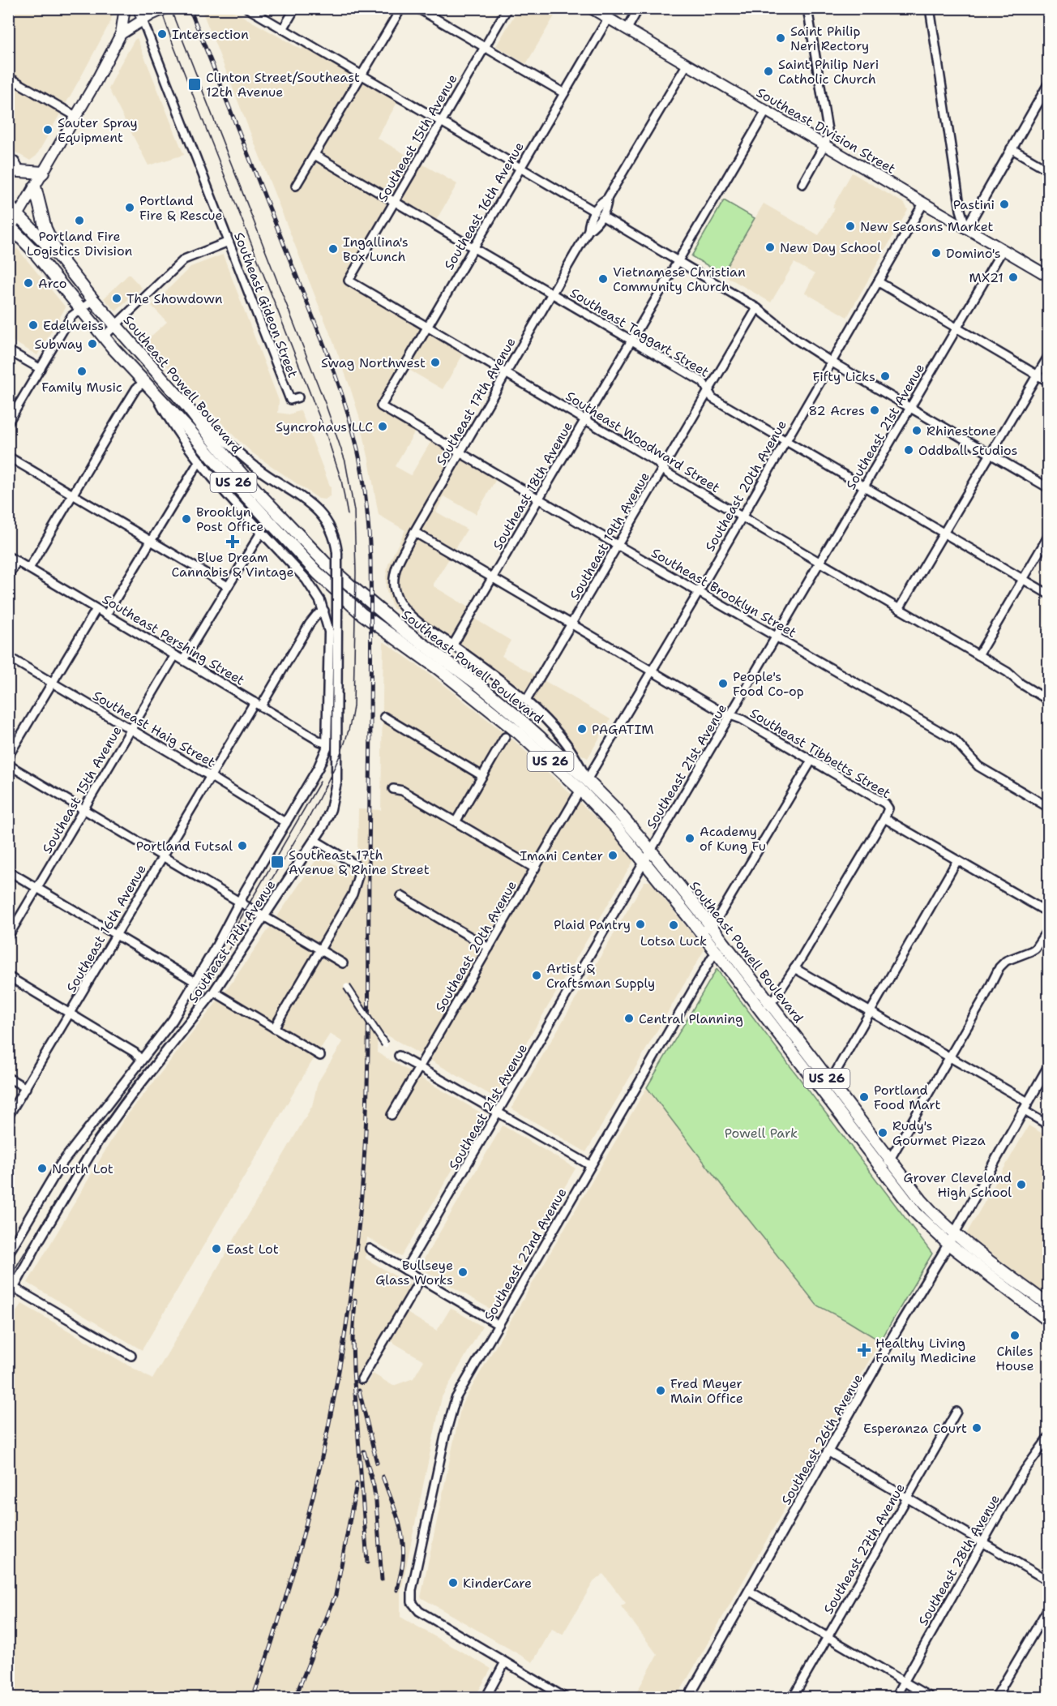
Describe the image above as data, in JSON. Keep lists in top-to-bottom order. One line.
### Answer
{"streets":{"main road":["Southeast Division Street","Southeast Powell Boulevard","US 26"],"street":["Southeast 15th Avenue","Southeast 16th Avenue","Southeast Gideon Street","Southeast Taggart Street","Southeast 17th Avenue","Southeast 21st Avenue","Southeast Woodward Street","Southeast 18th Avenue","Southeast 20th Avenue","Southeast 19th Avenue","Southeast Brooklyn Street","Southeast Pershing Street","Southeast Haig Street","Southeast Tibbetts Street","Southeast 22nd Avenue","Southeast 26th Avenue","Southeast 27th Avenue","Southeast 28th Avenue"]},"crossings":[["Southeast Division Street","Southeast 16th Avenue"],["Southeast Division Street","Southeast 17th Avenue"],["Southeast Division Street","Southeast 21st Avenue"],["Southeast Division Street","Southeast 18th Avenue"],["Southeast Division Street","Southeast 20th Avenue"],["Southeast 15th Avenue","Southeast Taggart Street"],["Southeast 15th Avenue","Southeast Woodward Street"],["Southeast 15th Avenue","Southeast Pershing Street"],["Southeast 15th Avenue","Southeast Haig Street"],["Southeast 16th Avenue","Southeast Taggart Street"],["Southeast 16th Avenue","Southeast 17th Avenue"],["Southeast 16th Avenue","Southeast Woodward Street"],["Southeast 16th Avenue","Southeast Brooklyn Street"],["Southeast 16th Avenue","Southeast Pershing Street"],["Southeast 16th Avenue","Southeast Haig Street"],["Southeast Taggart Street","Southeast 17th Avenue"],["Southeast Taggart Street","Southeast 21st Avenue"],["Southeast Taggart Street","Southeast 18th Avenue"],["Southeast Taggart Street","Southeast 20th Avenue"],["Southeast Taggart Street","Southeast 19th Avenue"],["Southeast Powell Boulevard","Southeast 17th Avenue"],["Southeast Powell Boulevard","Southeast 21st Avenue"],["Southeast Powell Boulevard","Southeast 20th Avenue"],["Southeast Powell Boulevard","Southeast 22nd Avenue"],["Southeast Powell Boulevard","Southeast 26th Avenue"],["Southeast 17th Avenue","Southeast Woodward Street"],["Southeast 17th Avenue","Southeast 18th Avenue"],["Southeast 17th Avenue","Southeast Brooklyn Street"],["Southeast 17th Avenue","Southeast Pershing Street"],["Southeast 17th Avenue","Southeast Haig Street"],["Southeast 17th Avenue","Southeast Tibbetts Street"],["Southeast 21st Avenue","Southeast Woodward Street"],["Southeast 21st Avenue","Southeast Brooklyn Street"],["Southeast 21st Avenue","Southeast Tibbetts Street"],["Southeast Woodward Street","Southeast 18th Avenue"],["Southeast Woodward Street","Southeast 20th Avenue"],["Southeast Woodward Street","Southeast 19th Avenue"],["Southeast 18th Avenue","Southeast Brooklyn Street"],["Southeast 18th Avenue","Southeast Tibbetts Street"],["Southeast 20th Avenue","Southeast Brooklyn Street"],["Southeast 20th Avenue","Southeast Tibbetts Street"],["Southeast 19th Avenue","Southeast Brooklyn Street"],["Southeast 19th Avenue","Southeast Tibbetts Street"]],"parks":["Powell Park"],"places":{"other":["Intersection","Saint Philip Neri Rectory","Saint Philip Neri Catholic Church","Sauter Spray Equipment","Pastini","Portland Fire & Rescue","Portland Fire Logistics Division","New Seasons Market","New Day School","Ingallina's Box Lunch","Domino's","MX21","Vietnamese Christian Community Church","Arco","The Showdown","Edelweiss","Subway","Swag Northwest","Family Music","Fifty Licks","82 Acres","Syncrohaus LLC","Rhinestone","Oddball Studios","Brooklyn Post Office","People's Food Co-op","PAGATIM","Academy of Kung Fu","Portland Futsal","Imani Center","Plaid Pantry","Lotsa Luck","Artist & Craftsman Supply","Central Planning","Portland Food Mart","Rudy's Gourmet Pizza","North Lot","Grover Cleveland High School","East Lot","Bullseye Glass Works","Chiles House","Fred Meyer Main Office","Esperanza Court","KinderCare"],"transit":["Clinton Street/Southeast 12th Avenue","Southeast 17th Avenue & Rhine Street"],"health":["Blue Dream Cannabis & Vintage","Healthy Living Family Medicine"]}}
